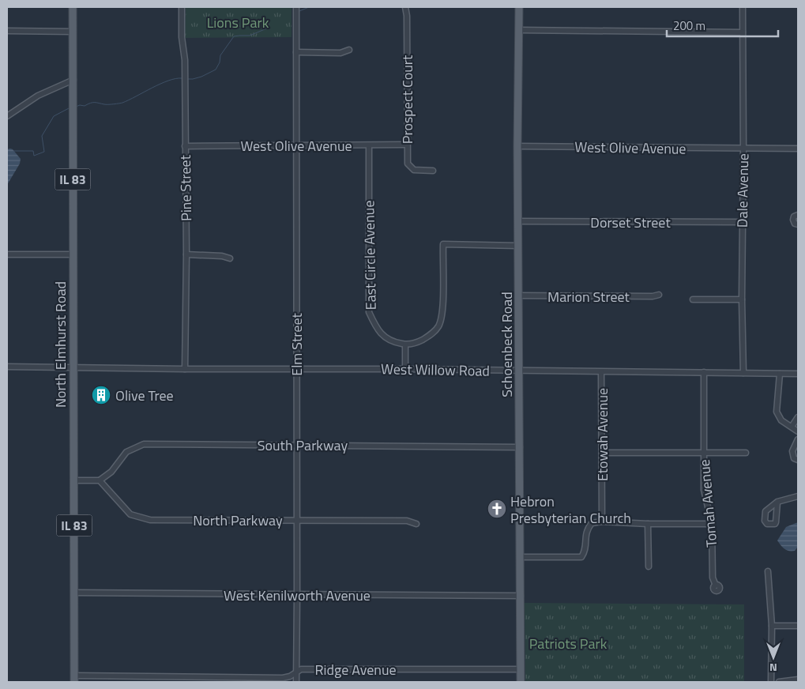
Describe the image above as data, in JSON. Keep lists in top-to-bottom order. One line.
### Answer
{"streets":{"main road":["IL 83","North Elmhurst Road","Schoenbeck Road"],"street":["Prospect Court","West Olive Avenue","Pine Street","Dale Avenue","Dorset Street","East Circle Avenue","Marion Street","Elm Street","West Willow Road","Etowah Avenue","South Parkway","Tomah Avenue","North Parkway","West Kenilworth Avenue","Ridge Avenue"]},"crossings":[["Prospect Court","West Olive Avenue"],["West Olive Avenue","Pine Street"],["West Olive Avenue","Dale Avenue"],["West Olive Avenue","East Circle Avenue"],["West Olive Avenue","Elm Street"],["West Olive Avenue","Schoenbeck Road"],["Pine Street","West Willow Road"],["Dale Avenue","Dorset Street"],["Dale Avenue","West Willow Road"],["Dorset Street","Schoenbeck Road"],["Marion Street","Schoenbeck Road"],["North Elmhurst Road","West Willow Road"],["North Elmhurst Road","West Kenilworth Avenue"],["North Elmhurst Road","Ridge Avenue"],["Elm Street","West Willow Road"],["Elm Street","South Parkway"],["Elm Street","North Parkway"],["Elm Street","West Kenilworth Avenue"],["Elm Street","Ridge Avenue"],["Schoenbeck Road","West Willow Road"],["Schoenbeck Road","South Parkway"],["Schoenbeck Road","West Kenilworth Avenue"],["Schoenbeck Road","Ridge Avenue"],["West Willow Road","Etowah Avenue"],["West Willow Road","Tomah Avenue"],["South Parkway","North Parkway"]],"parks":["Lions Park","Patriots Park"],"places":{"building":["Olive Tree"],"church":["Hebron Presbyterian Church"]},"scale_bar":"200 m","north":"bottom"}
